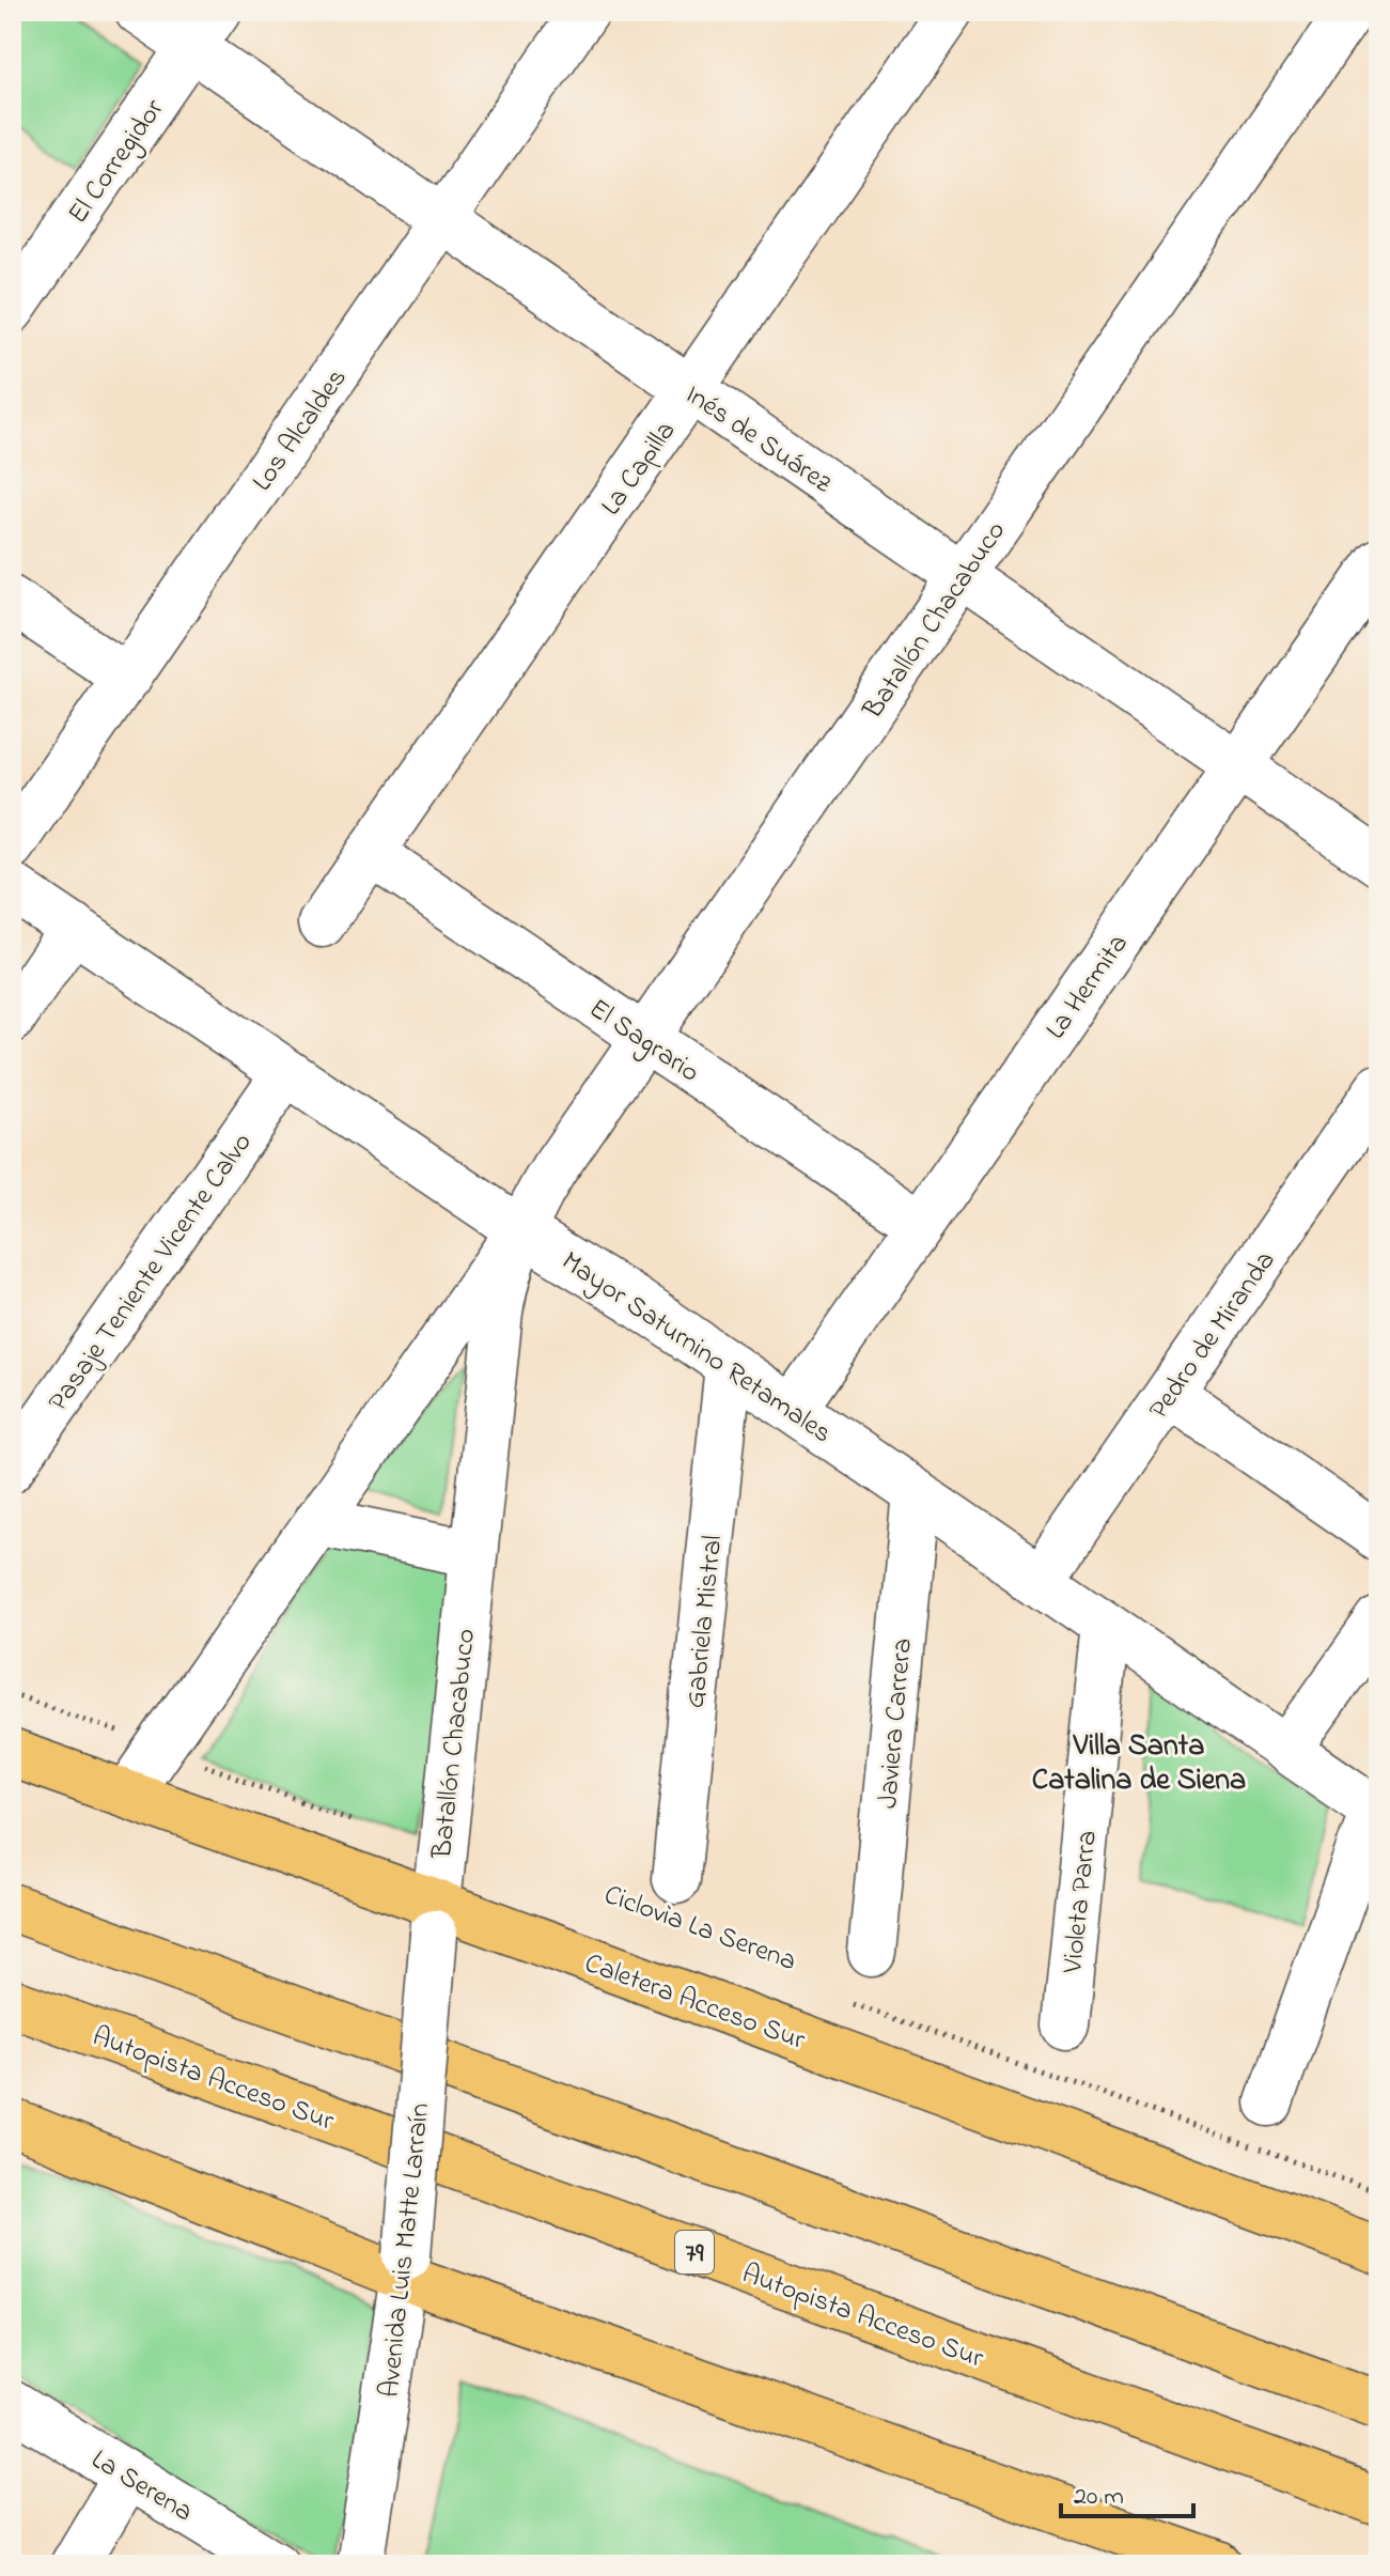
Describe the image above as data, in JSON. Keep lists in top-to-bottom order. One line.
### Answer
{"streets":{"main road":["Caletera Acceso Sur","Autopista Acceso Sur","79"],"street":["El Corregidor","Los Alcaldes","Inés de Suárez","La Capilla","Batallón Chacabuco","La Hermita","El Sagrario","Pasaje Teniente Vicente Calvo","Pedro de Miranda","Mayor Saturnino Retamales","Gabriela Mistral","Javiera Carrera","Violeta Parra","Avenida Luis Matte Larraín","La Serena"]},"crossings":[["El Corregidor","Inés de Suárez"],["Los Alcaldes","Inés de Suárez"],["Inés de Suárez","La Capilla"],["Inés de Suárez","Batallón Chacabuco"],["Inés de Suárez","La Hermita"],["La Capilla","El Sagrario"],["Batallón Chacabuco","El Sagrario"],["Batallón Chacabuco","Mayor Saturnino Retamales"],["Batallón Chacabuco","Caletera Acceso Sur"],["Batallón Chacabuco","Avenida Luis Matte Larraín"],["La Hermita","El Sagrario"],["La Hermita","Mayor Saturnino Retamales"],["Pasaje Teniente Vicente Calvo","Mayor Saturnino Retamales"],["Pedro de Miranda","Mayor Saturnino Retamales"],["Mayor Saturnino Retamales","Gabriela Mistral"],["Mayor Saturnino Retamales","Javiera Carrera"],["Mayor Saturnino Retamales","Violeta Parra"],["Caletera Acceso Sur","Avenida Luis Matte Larraín"]],"districts":["Villa Santa Catalina de Siena"],"scale_bar":"20 m"}
